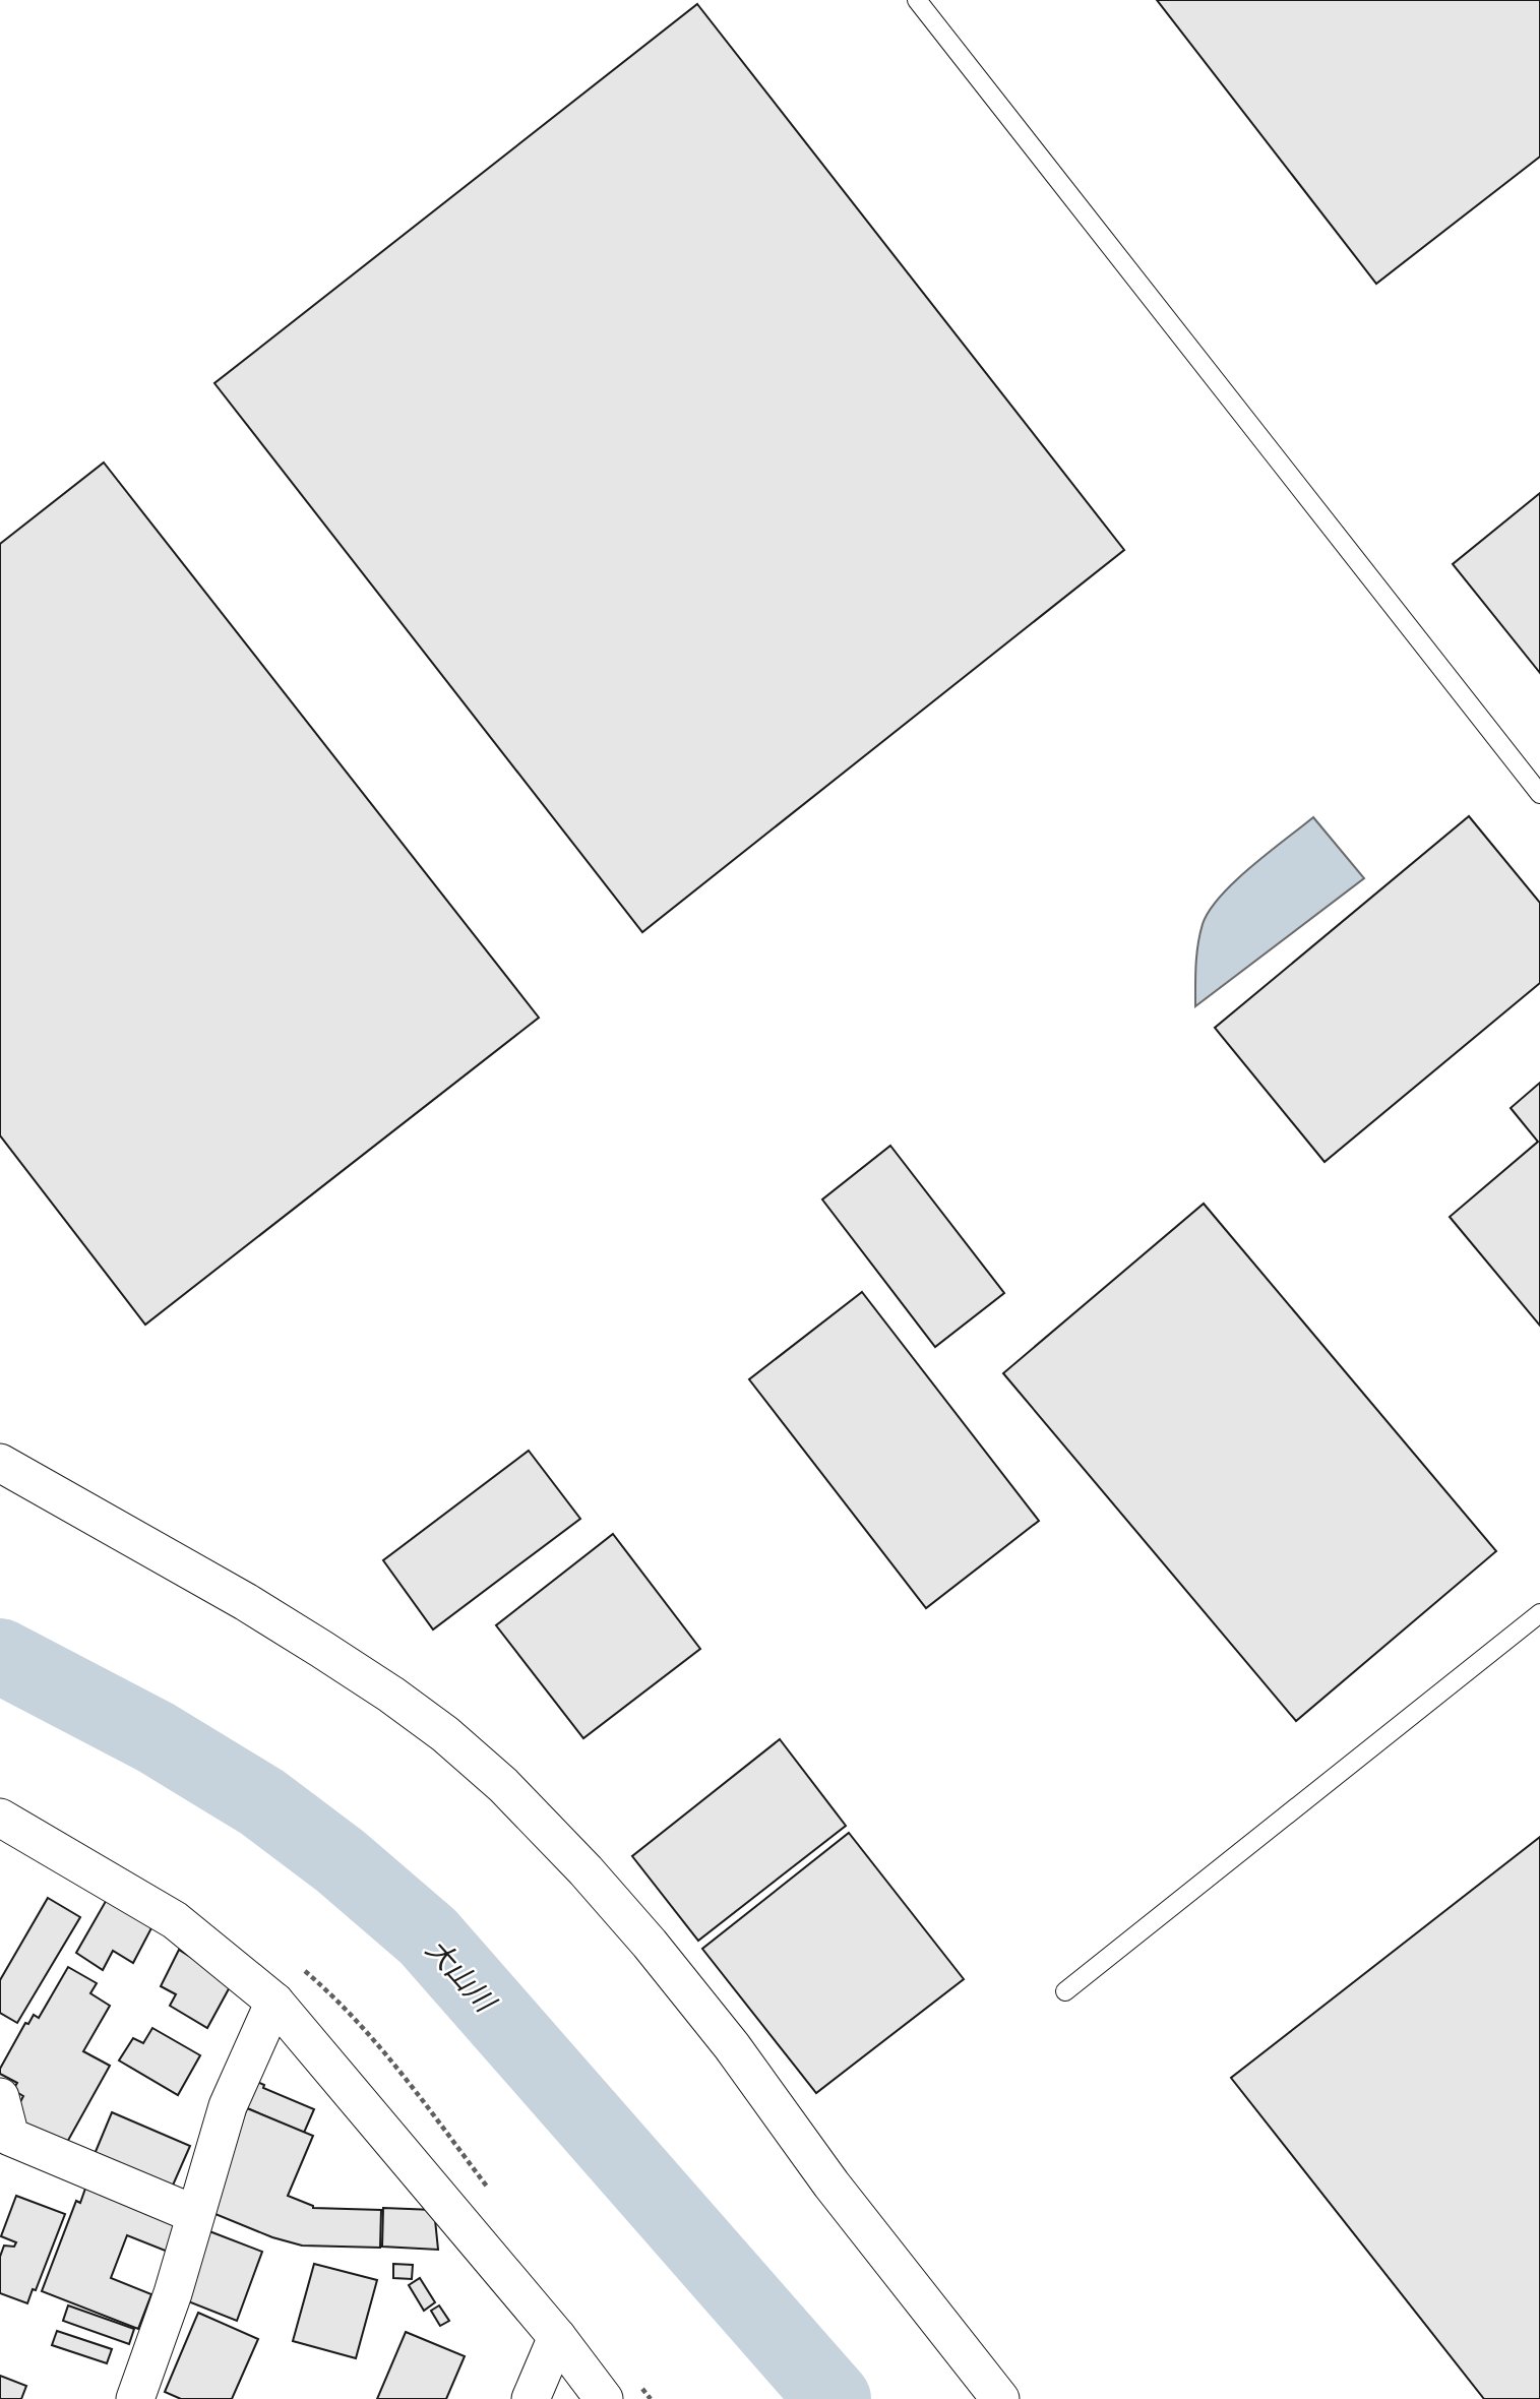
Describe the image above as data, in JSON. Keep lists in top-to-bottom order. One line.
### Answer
{"water":["大山川"]}
